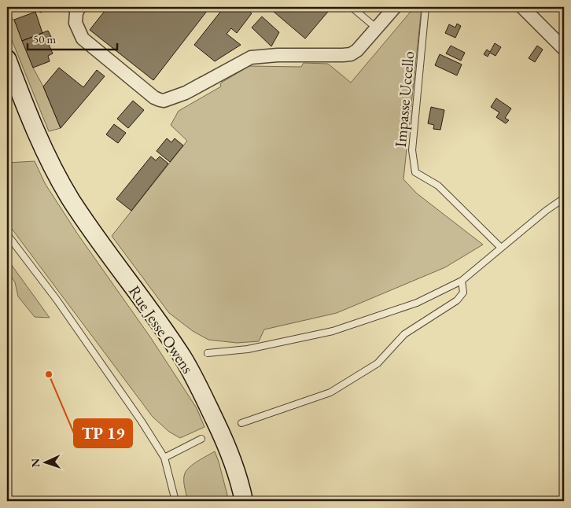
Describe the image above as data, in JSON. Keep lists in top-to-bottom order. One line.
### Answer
{"streets":{"main road":["Rue Jesse Owens"],"lane":["Impasse Uccello"]},"places":["TP 19"],"scale_bar":"50 m","north":"left"}
